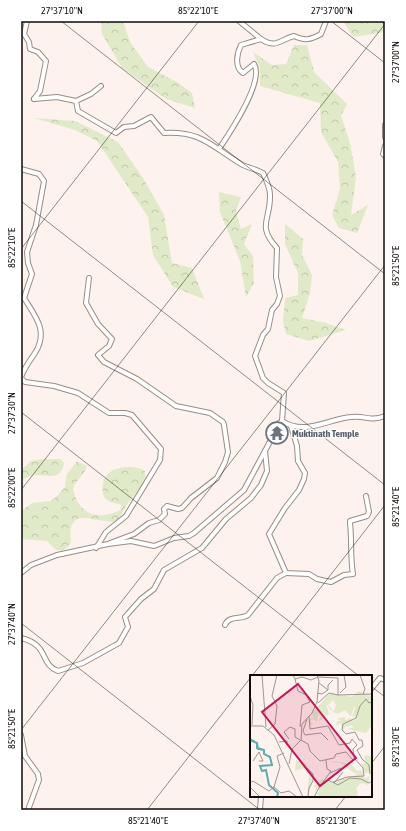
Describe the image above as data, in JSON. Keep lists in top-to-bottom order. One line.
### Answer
{"places":{"temple":["Muktinath Temple"]},"coordinates":["27°37'10\"N","85°22'10\"E","27°37'00\"N","85°21'50\"E","27°37'30\"N","85°22'00\"E","85°21'40\"E","27°37'40\"N","85°21'30\"E"]}
